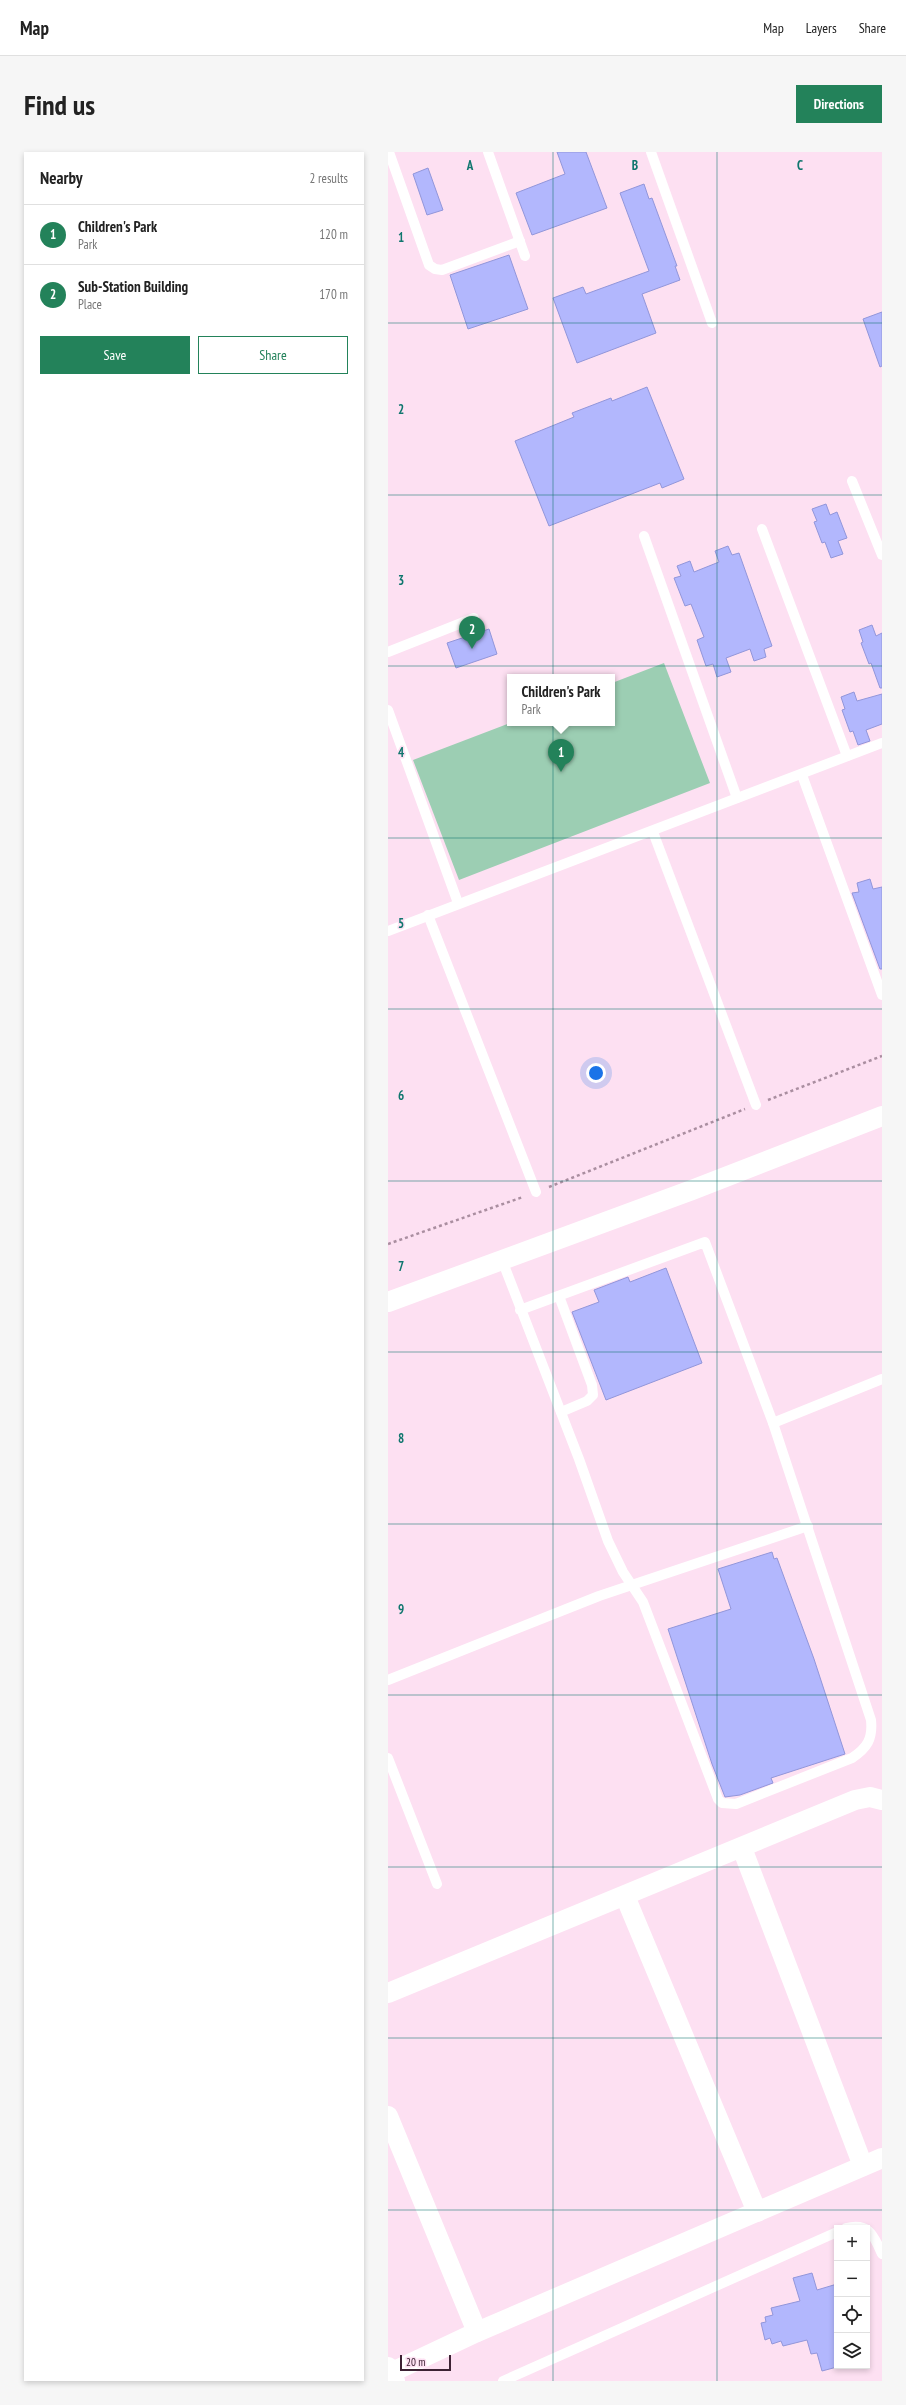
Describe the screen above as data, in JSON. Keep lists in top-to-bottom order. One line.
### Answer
{"scale_bar":"20 m","page":{"header":"Map","nav":["Map","Layers","Share"],"buttons":["Directions",["Save","Share"]],"title":"Find us","heading":["Nearby","2 results"],"list":[{"mark":"1","name":"Children's Park","note":"Park","value":"120 m"},{"mark":"2","name":"Sub-Station Building","note":"Place","value":"170 m"}],"pins":["2","1"],"popup":["Children's Park","Park"],"map_buttons":["+","−"],"scale":"20 m"},"grid":{"columns":["A","B","C"],"rows":["1","2","3","4","5","6","7","8","9"]}}
